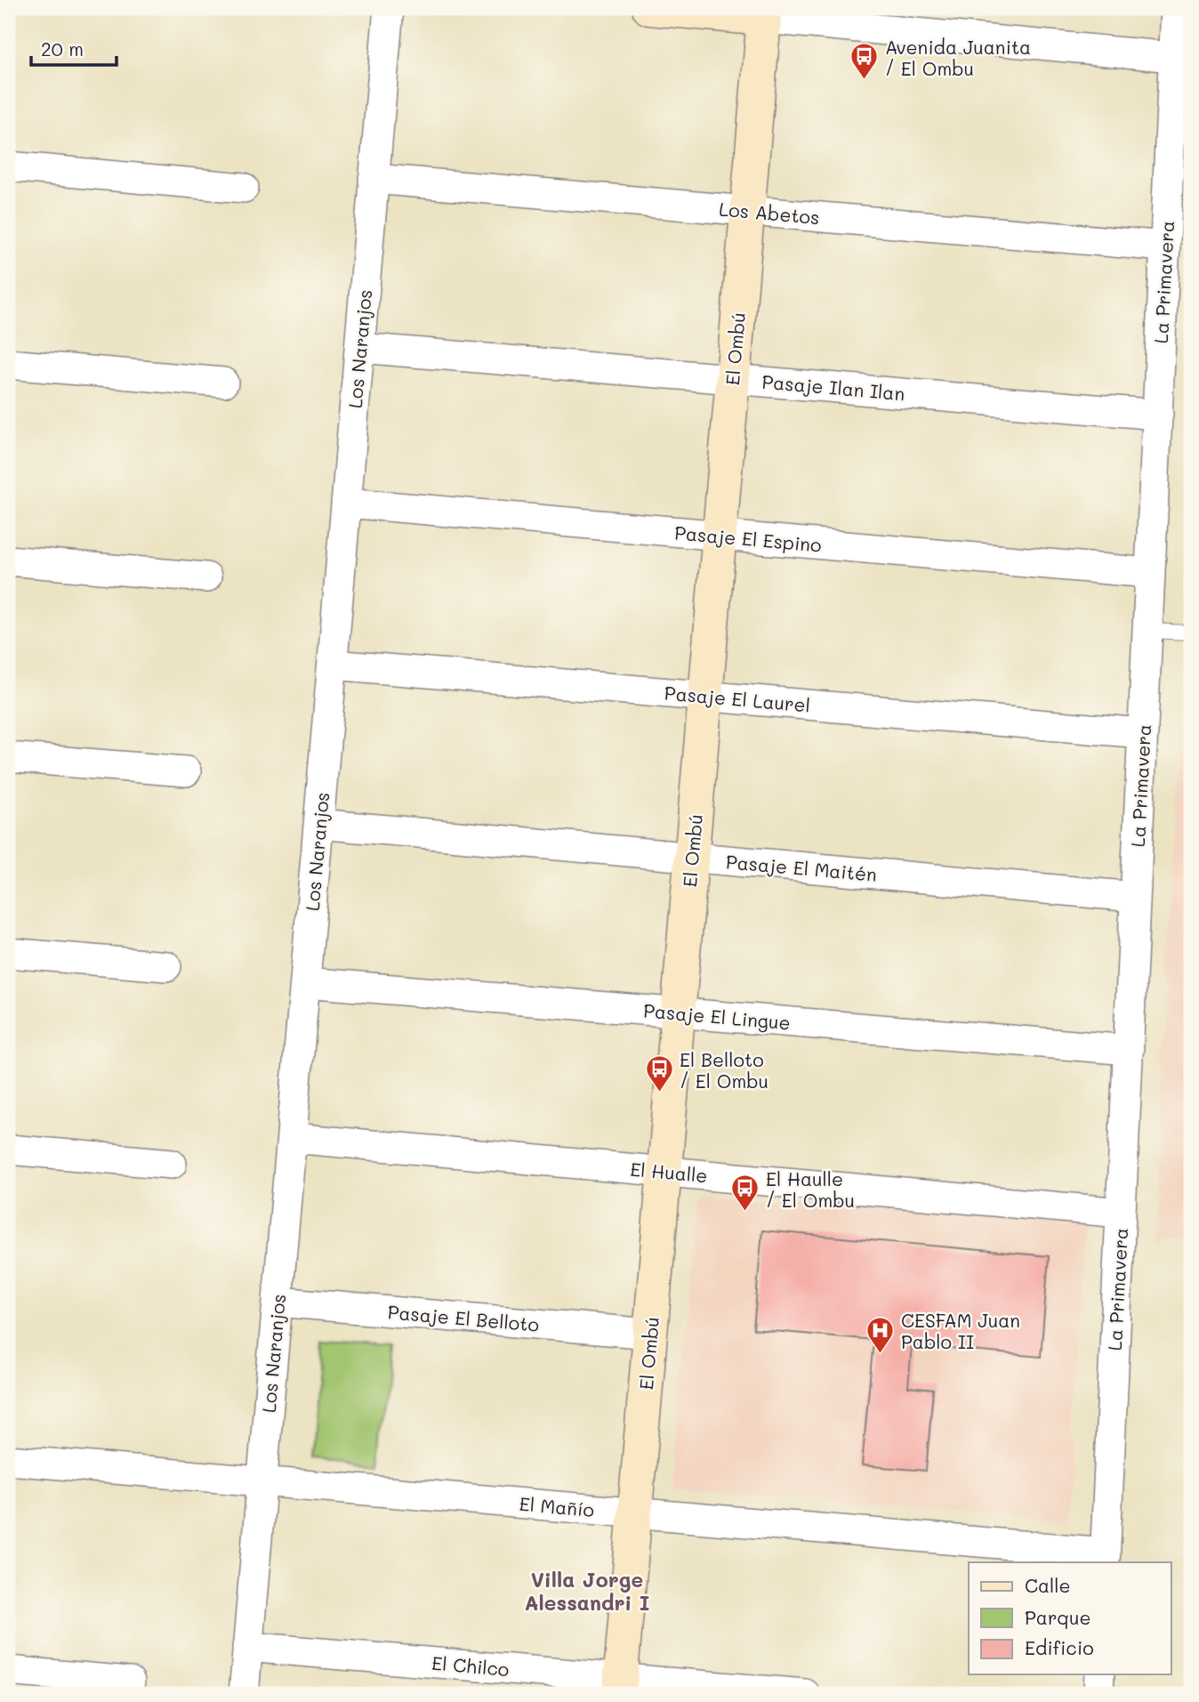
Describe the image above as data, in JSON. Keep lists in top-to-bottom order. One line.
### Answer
{"streets":{"street":["Los Abetos","La Primavera","Los Naranjos","El Ombú","Pasaje Ilan Ilan","Pasaje El Espino","Pasaje El Laurel","Pasaje El Maitén","Pasaje El Lingue","El Hualle","Pasaje El Belloto","El Mañío","El Chilco"]},"crossings":[["Los Abetos","La Primavera"],["Los Abetos","Los Naranjos"],["Los Abetos","El Ombú"],["La Primavera","Pasaje Ilan Ilan"],["La Primavera","Pasaje El Espino"],["La Primavera","Pasaje El Laurel"],["La Primavera","Pasaje El Maitén"],["La Primavera","Pasaje El Lingue"],["La Primavera","El Hualle"],["La Primavera","El Mañío"],["Los Naranjos","Pasaje Ilan Ilan"],["Los Naranjos","Pasaje El Espino"],["Los Naranjos","Pasaje El Laurel"],["Los Naranjos","Pasaje El Maitén"],["Los Naranjos","Pasaje El Lingue"],["Los Naranjos","El Hualle"],["Los Naranjos","Pasaje El Belloto"],["Los Naranjos","El Mañío"],["Los Naranjos","El Chilco"],["El Ombú","Pasaje Ilan Ilan"],["El Ombú","Pasaje El Espino"],["El Ombú","Pasaje El Laurel"],["El Ombú","Pasaje El Maitén"],["El Ombú","Pasaje El Lingue"],["El Ombú","El Hualle"],["El Ombú","Pasaje El Belloto"],["El Ombú","El Mañío"],["El Ombú","El Chilco"]],"districts":["Villa Jorge Alessandri I"],"places":{"bus stop":["Avenida Juanita / El Ombu","El Belloto / El Ombu","El Haulle / El Ombu"],"hospital":["CESFAM Juan Pablo II"]},"legend":["Calle","Parque","Edificio"],"scale_bar":"20 m"}
